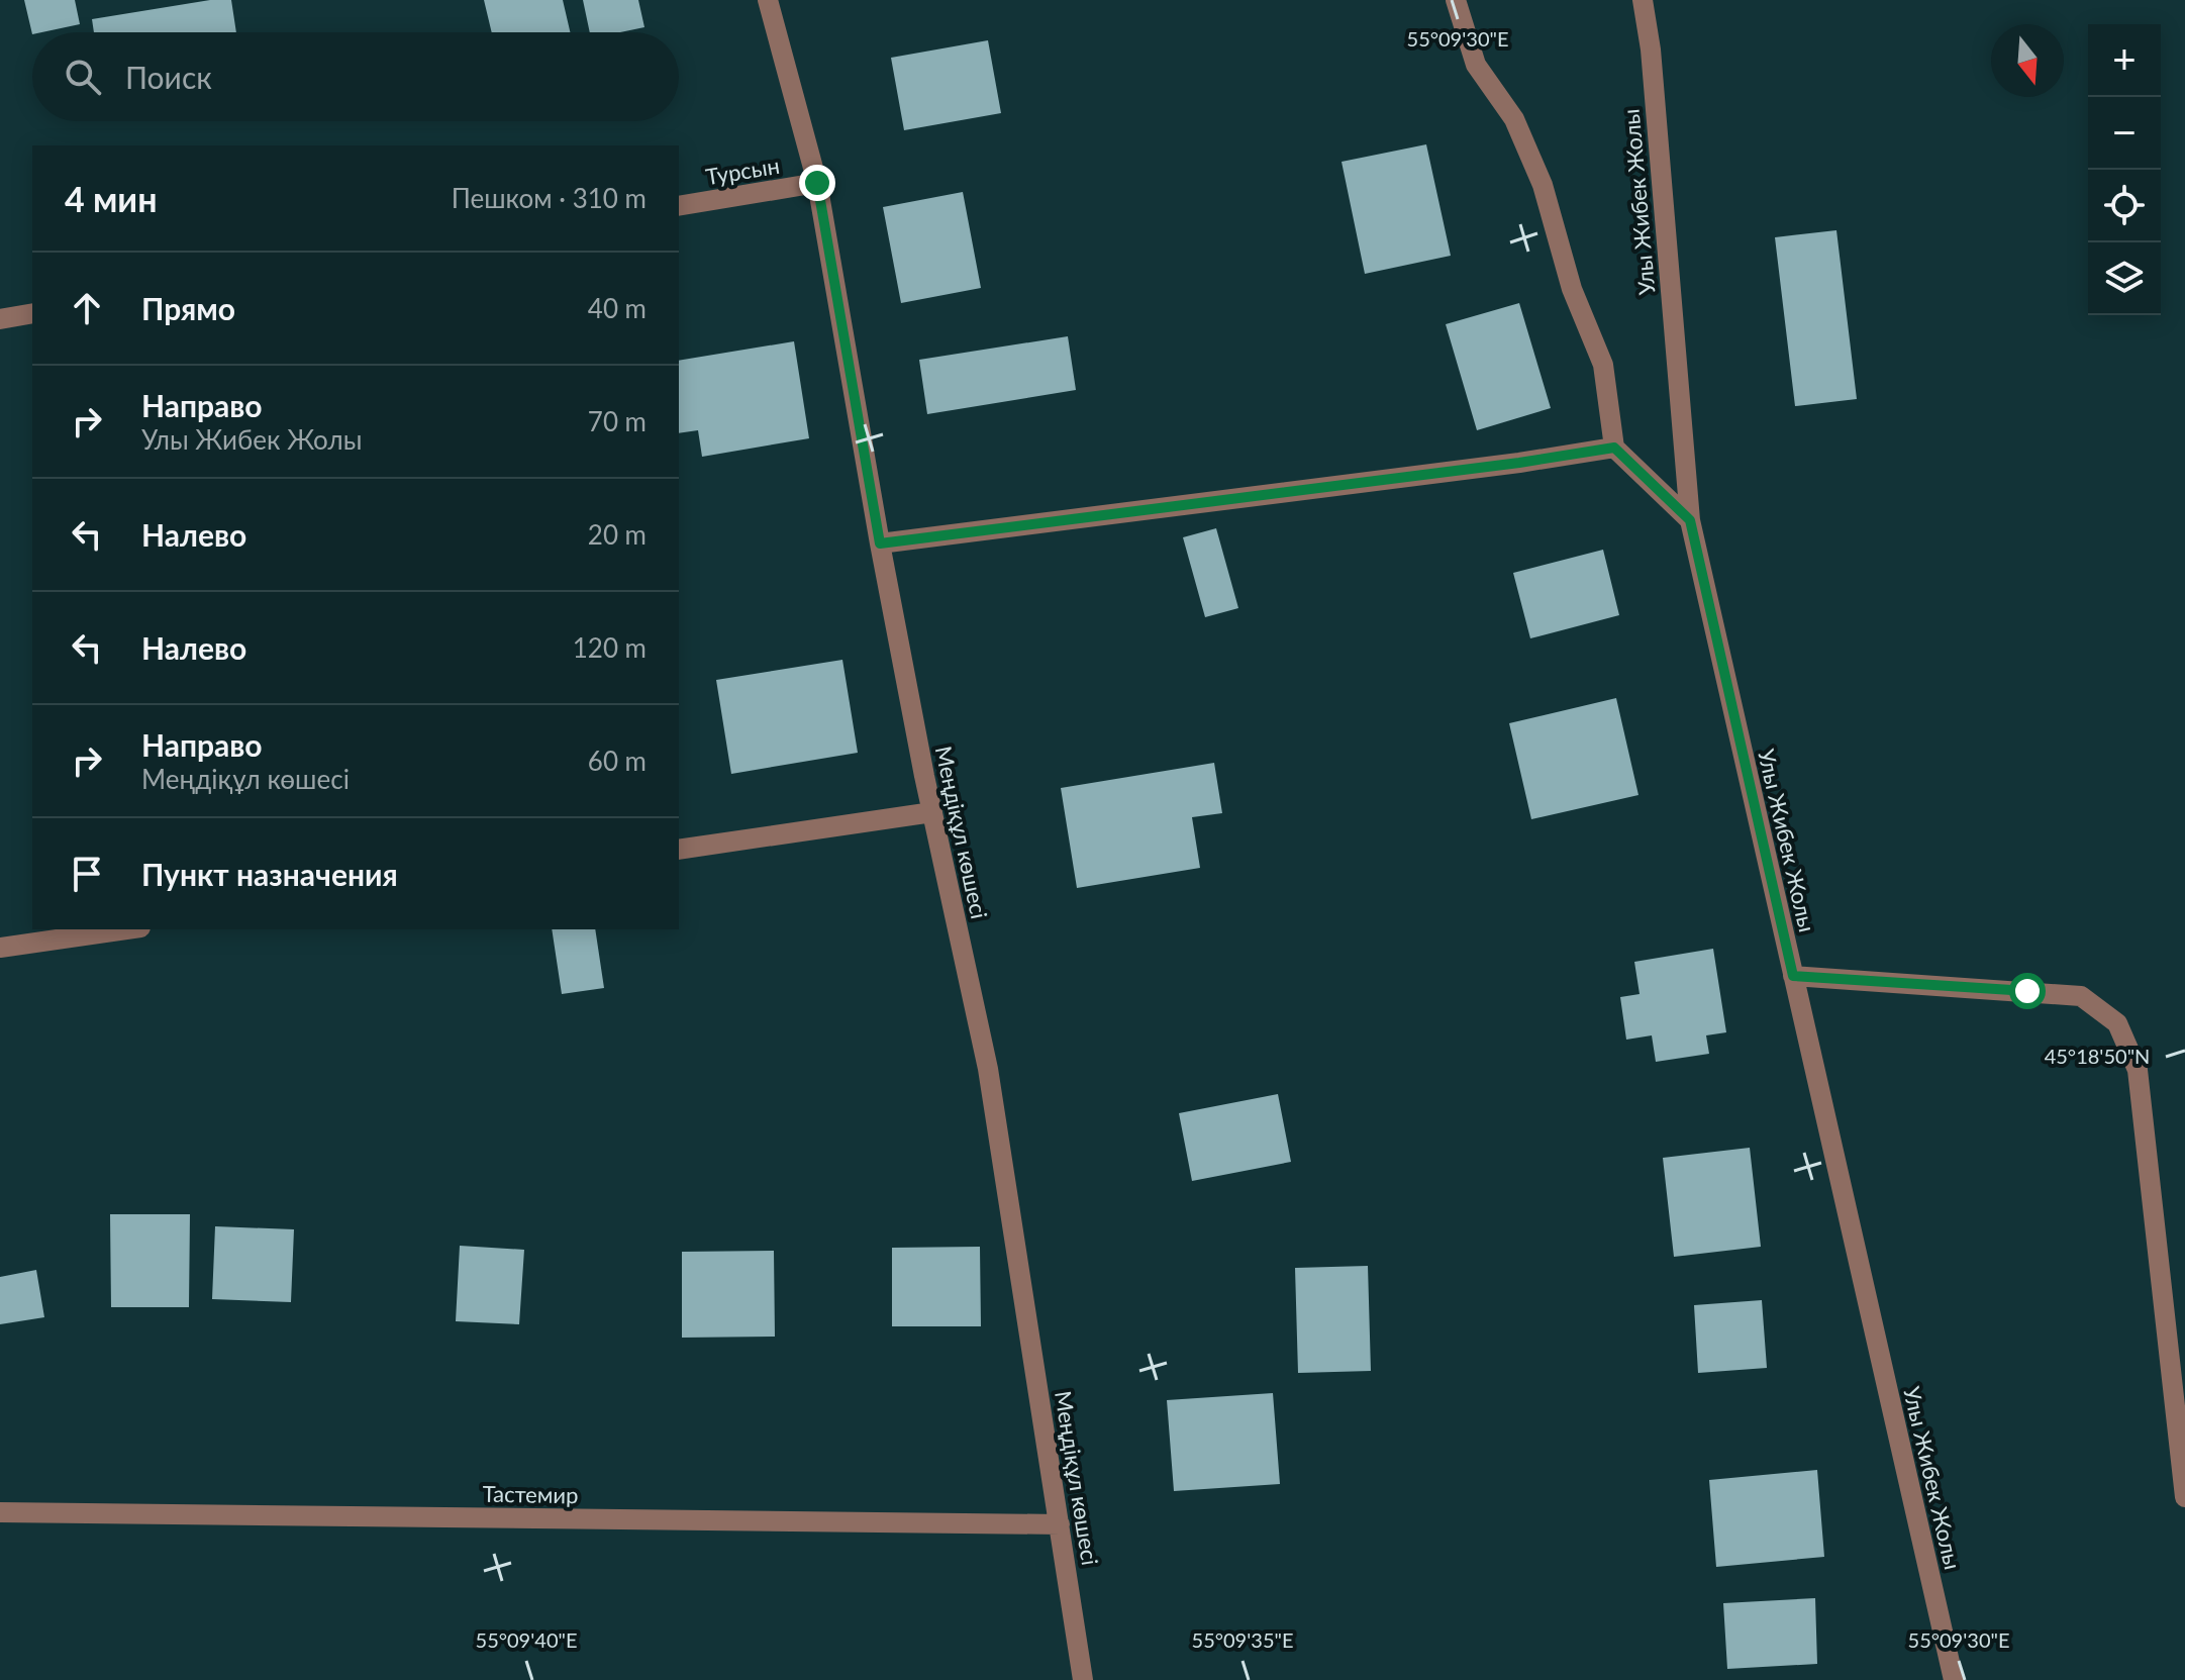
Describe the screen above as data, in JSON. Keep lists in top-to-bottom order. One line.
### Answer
{"streets":{"street":["Турсын","Улы Жибек Жолы","Меңдіқұл көшесі","Тастемир"]},"crossings":[["Турсын","Меңдіқұл көшесі"],["Меңдіқұл көшесі","Тастемир"]],"north":"bottom","page":{"map_buttons":["+","−"],"search":"Поиск","heading":["4 мин","Пешком · 310 m"],"list":[["Прямо","40 m"],["Направо","Улы Жибек Жолы","70 m"],["Налево","20 m"],["Налево","120 m"],["Направо","Меңдіқұл көшесі","60 m"],"Пункт назначения"]},"coordinates":["55°09'30\"E","45°18'50\"N","55°09'40\"E","55°09'35\"E"]}
